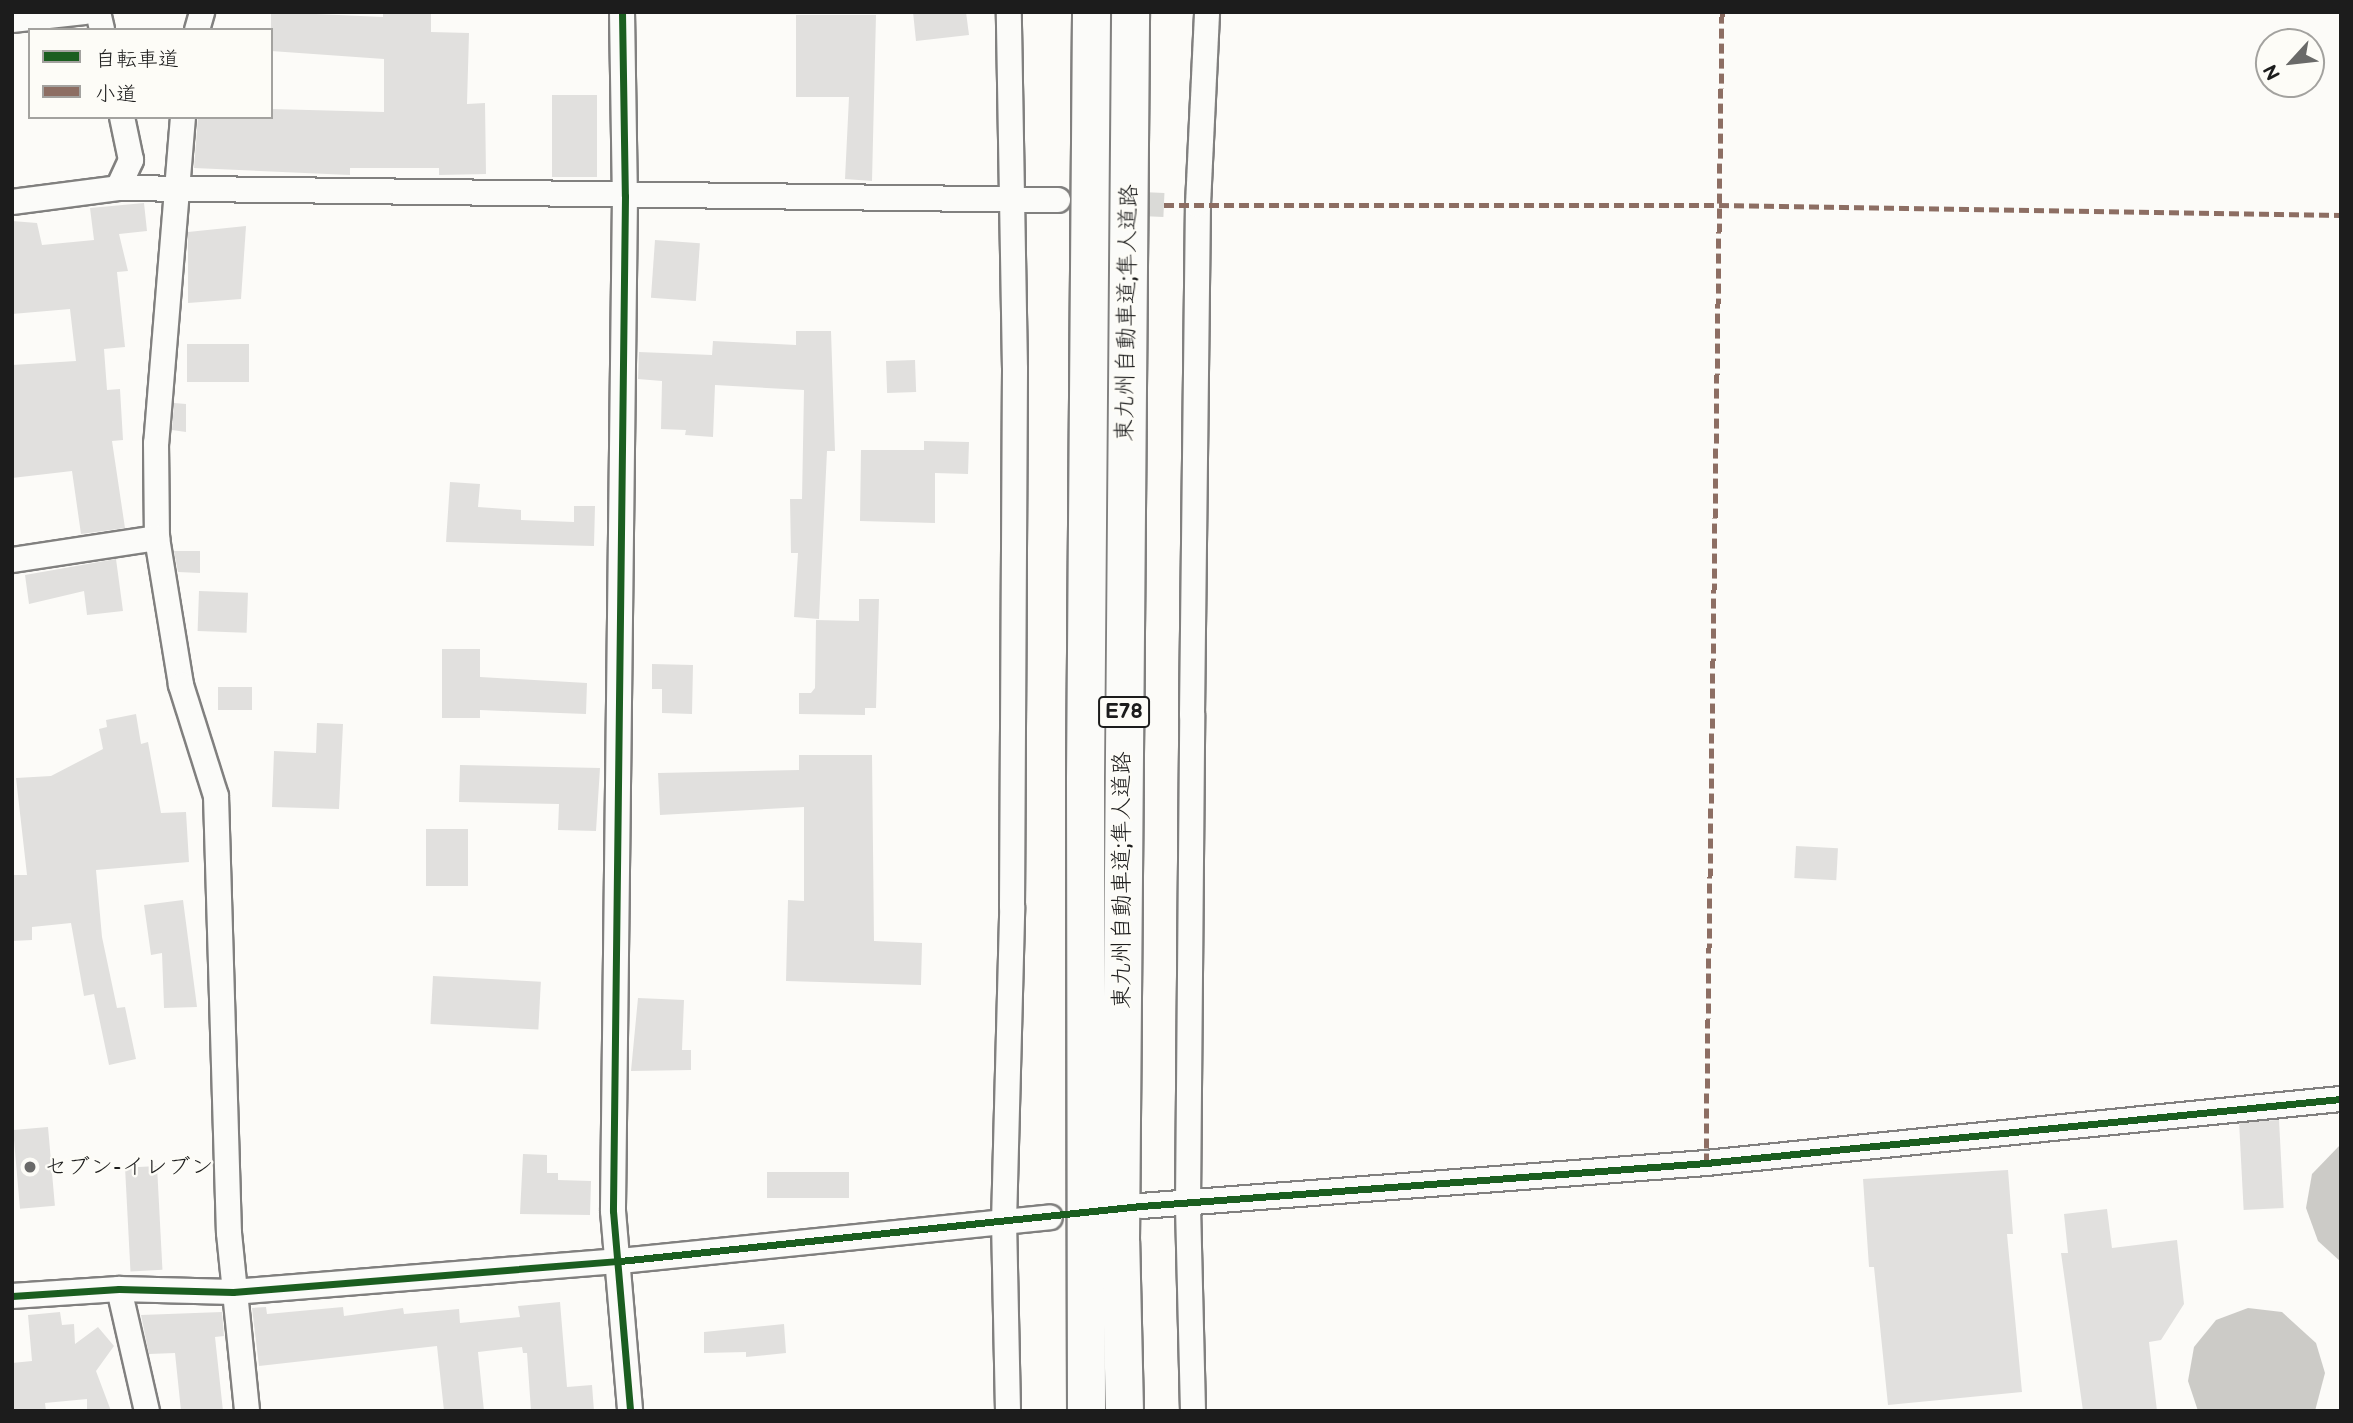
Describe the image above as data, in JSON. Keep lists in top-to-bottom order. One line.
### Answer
{"streets":{"highway":["東九州自動車道;隼人道路","E78"]},"places":["セブン-イレブン"],"legend":["自転車道","小道"],"north":"bottom left"}
